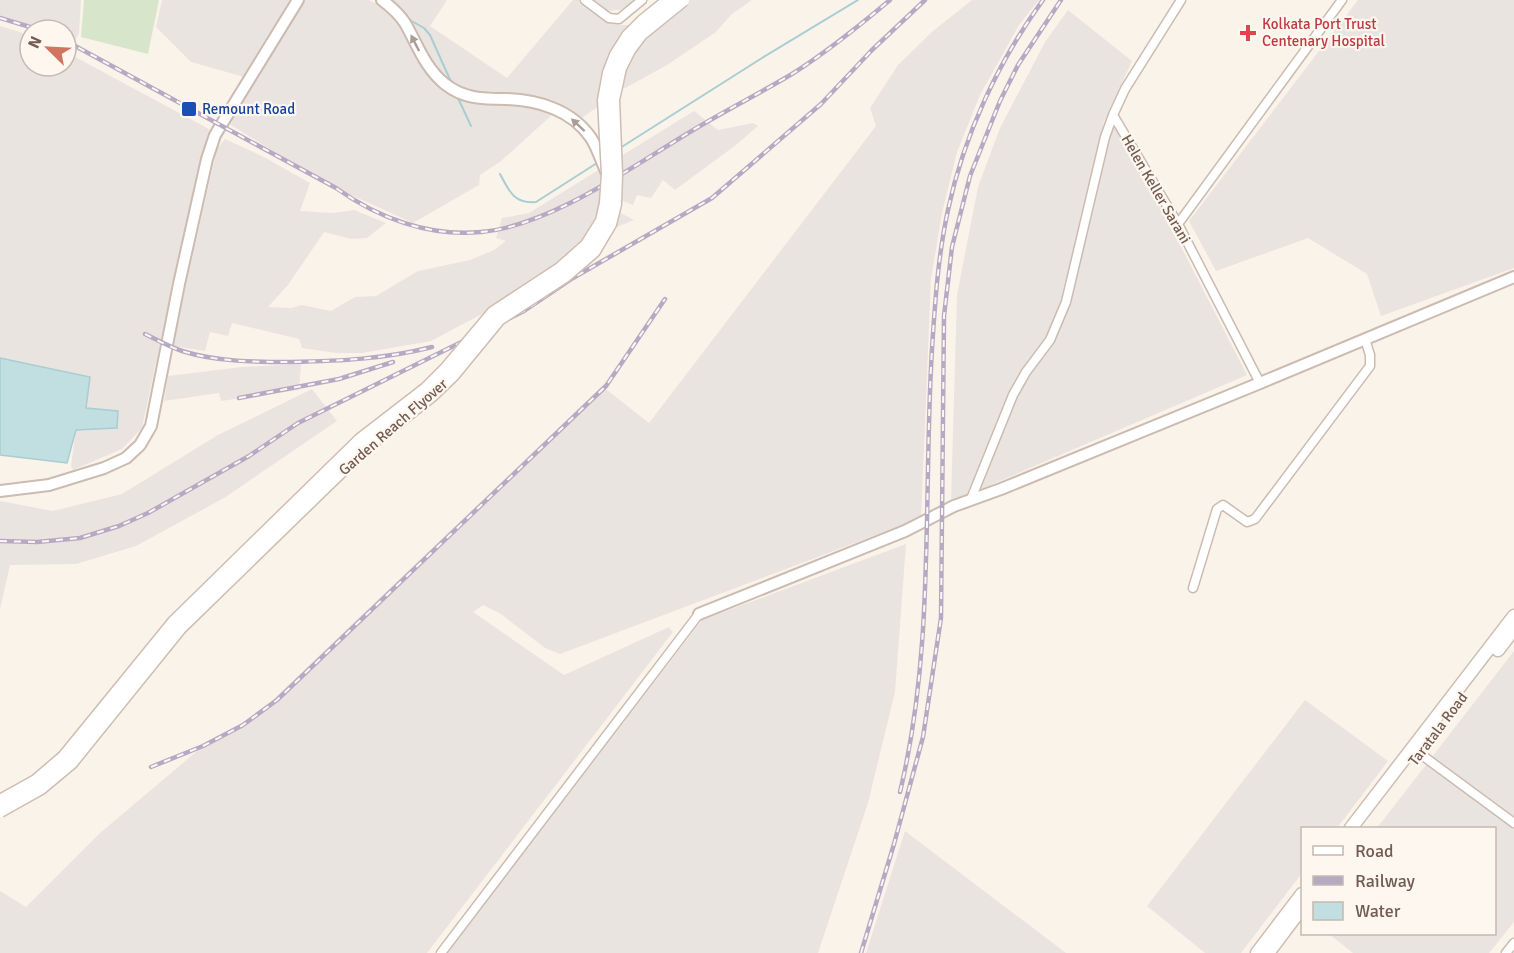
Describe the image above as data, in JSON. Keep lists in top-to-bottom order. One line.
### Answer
{"streets":{"main road":["Garden Reach Flyover","Taratala Road"],"street":["Helen Keller Sarani"]},"places":{"health":["Kolkata Port Trust Centenary Hospital"],"transit":["Remount Road"]},"legend":["Road","Railway","Water"],"north":"top left"}
